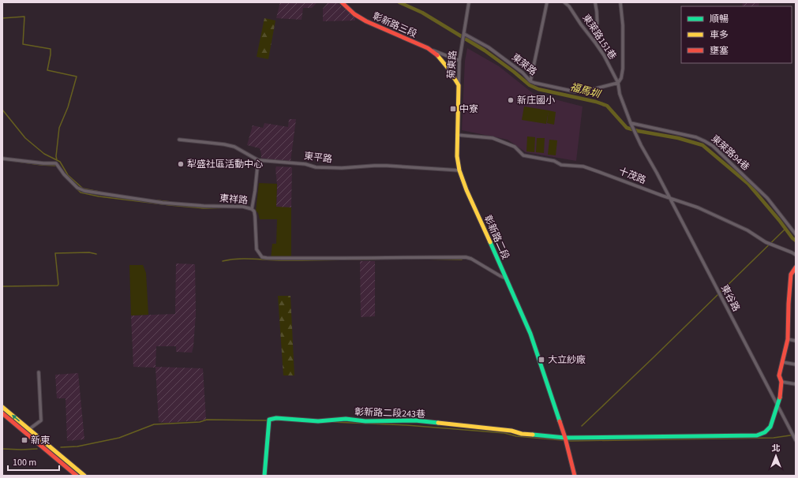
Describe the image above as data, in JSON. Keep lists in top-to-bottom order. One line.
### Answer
{"streets":{"street":["彰新路三段","東萊路151巷","菊東路","東萊路","東萊路94巷","東平路","十茂路","東祥路","彰新路二段","東谷路","彰新路二段243巷"]},"crossings":[["東萊路151巷","東萊路"],["菊東路","東萊路"],["菊東路","彰新路二段"],["東平路","彰新路二段"],["十茂路","彰新路二段"],["十茂路","東谷路"],["東祥路","彰新路二段"],["彰新路二段","彰新路二段243巷"]],"water":["福馬圳"],"places":{"other":["新庄國小","犁盛社區活動中心"],"transit":["中寮","大立紗廠","新東"]},"legend":["順暢","車多","壅塞"],"scale_bar":"100 m","north":"top"}
